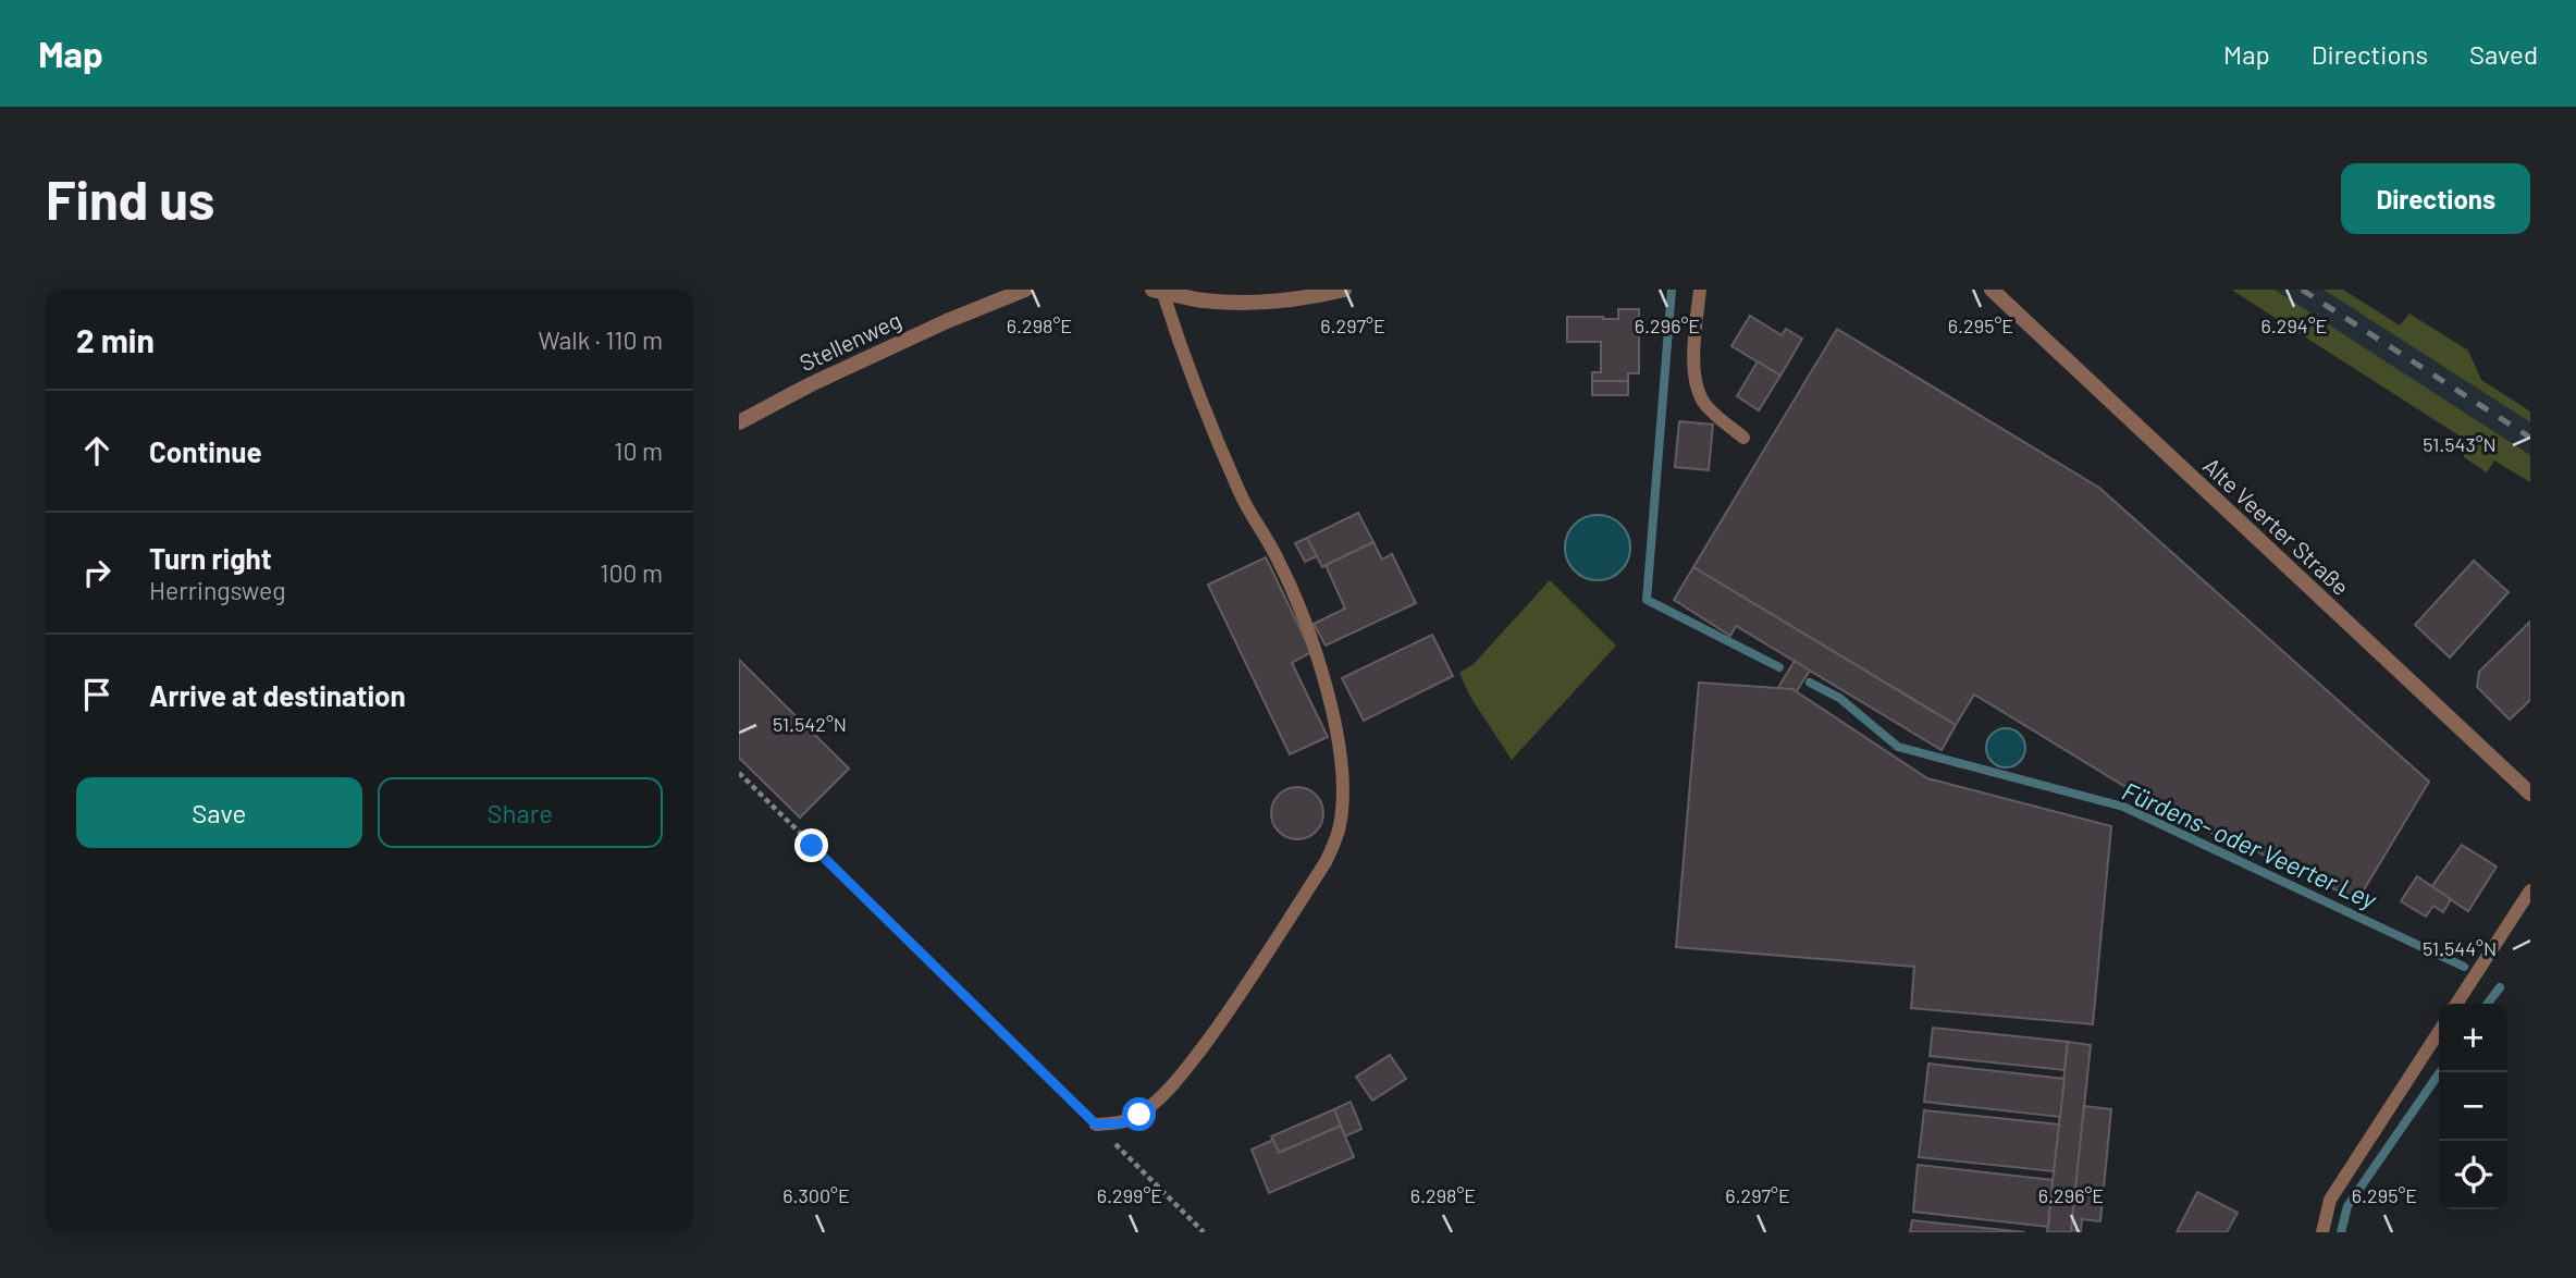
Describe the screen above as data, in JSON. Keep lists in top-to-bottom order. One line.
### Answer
{"streets":{"street":["Stellenweg","Alte Veerter Straße"]},"water":["Fürdens- oder Veerter Ley"],"page":{"header":"Map","nav":["Map","Directions","Saved"],"buttons":["Directions",["Save","Share"]],"title":"Find us","heading":["2 min","Walk · 110 m"],"list":[["Continue","10 m"],["Turn right","Herringsweg","100 m"],"Arrive at destination"],"map_buttons":["+","−"]},"coordinates":["6.298°E","6.297°E","6.296°E","6.295°E","6.294°E","51.543°N","51.542°N","51.544°N","6.300°E","6.299°E"]}
